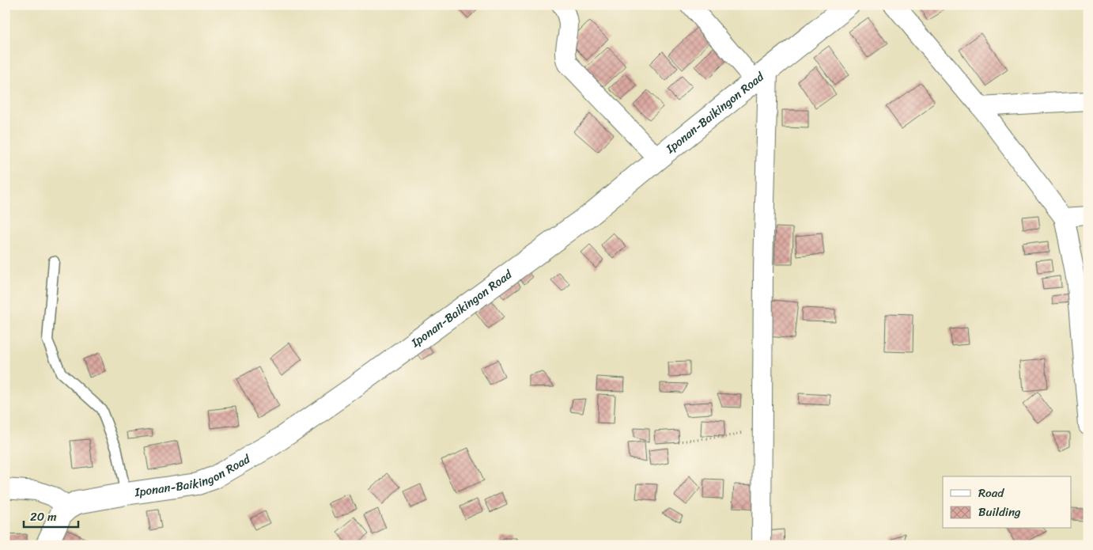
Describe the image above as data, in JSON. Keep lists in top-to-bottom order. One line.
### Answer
{"streets":{"street":["Iponan-Baikingon Road"]},"legend":["Road","Building"],"scale_bar":"20 m"}
